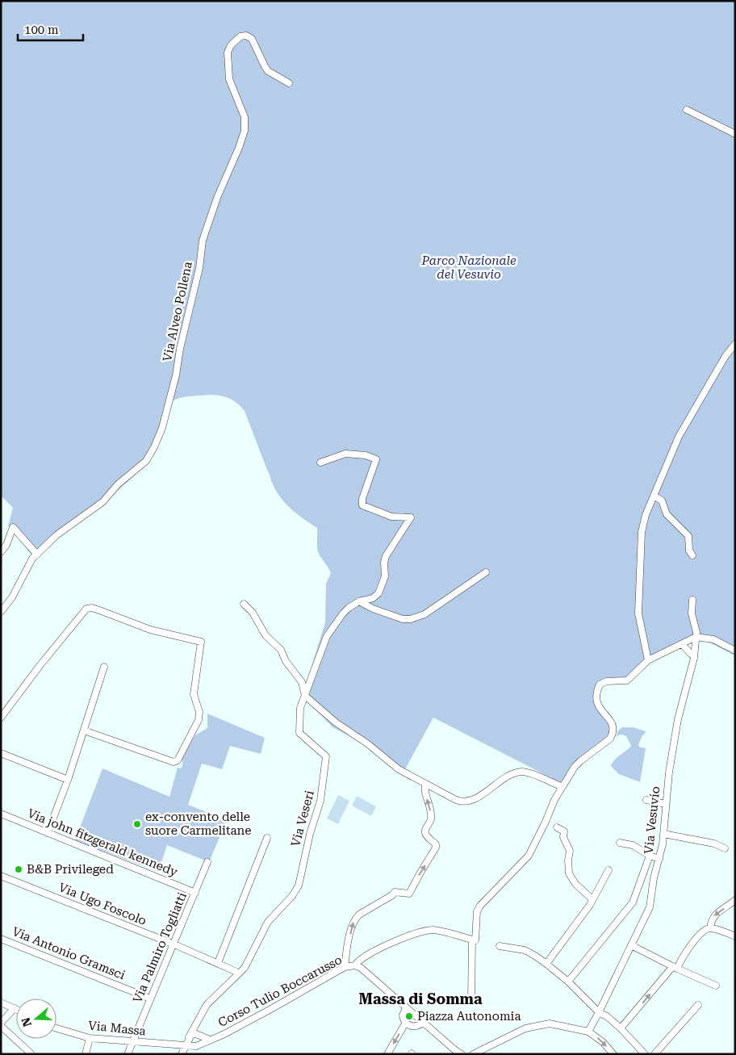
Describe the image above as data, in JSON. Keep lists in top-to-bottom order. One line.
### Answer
{"streets":{"street":["Via Alveo Pollena","Via Veseri","Via Vesuvio","Via john fitzgerald kennedy","Via Ugo Foscolo","Via Palmiro Togliatti","Via Antonio Gramsci","Corso Tulio Boccarusso","Via Massa"]},"crossings":[["Via john fitzgerald kennedy","Via Palmiro Togliatti"],["Via Ugo Foscolo","Via Palmiro Togliatti"],["Via Palmiro Togliatti","Via Antonio Gramsci"],["Via Palmiro Togliatti","Via Massa"],["Corso Tulio Boccarusso","Via Massa"]],"districts":["Massa di Somma"],"parks":["Parco Nazionale del Vesuvio"],"places":["ex-convento delle suore Carmelitane","B&B Privileged","Piazza Autonomia"],"scale_bar":"100 m","north":"left"}
